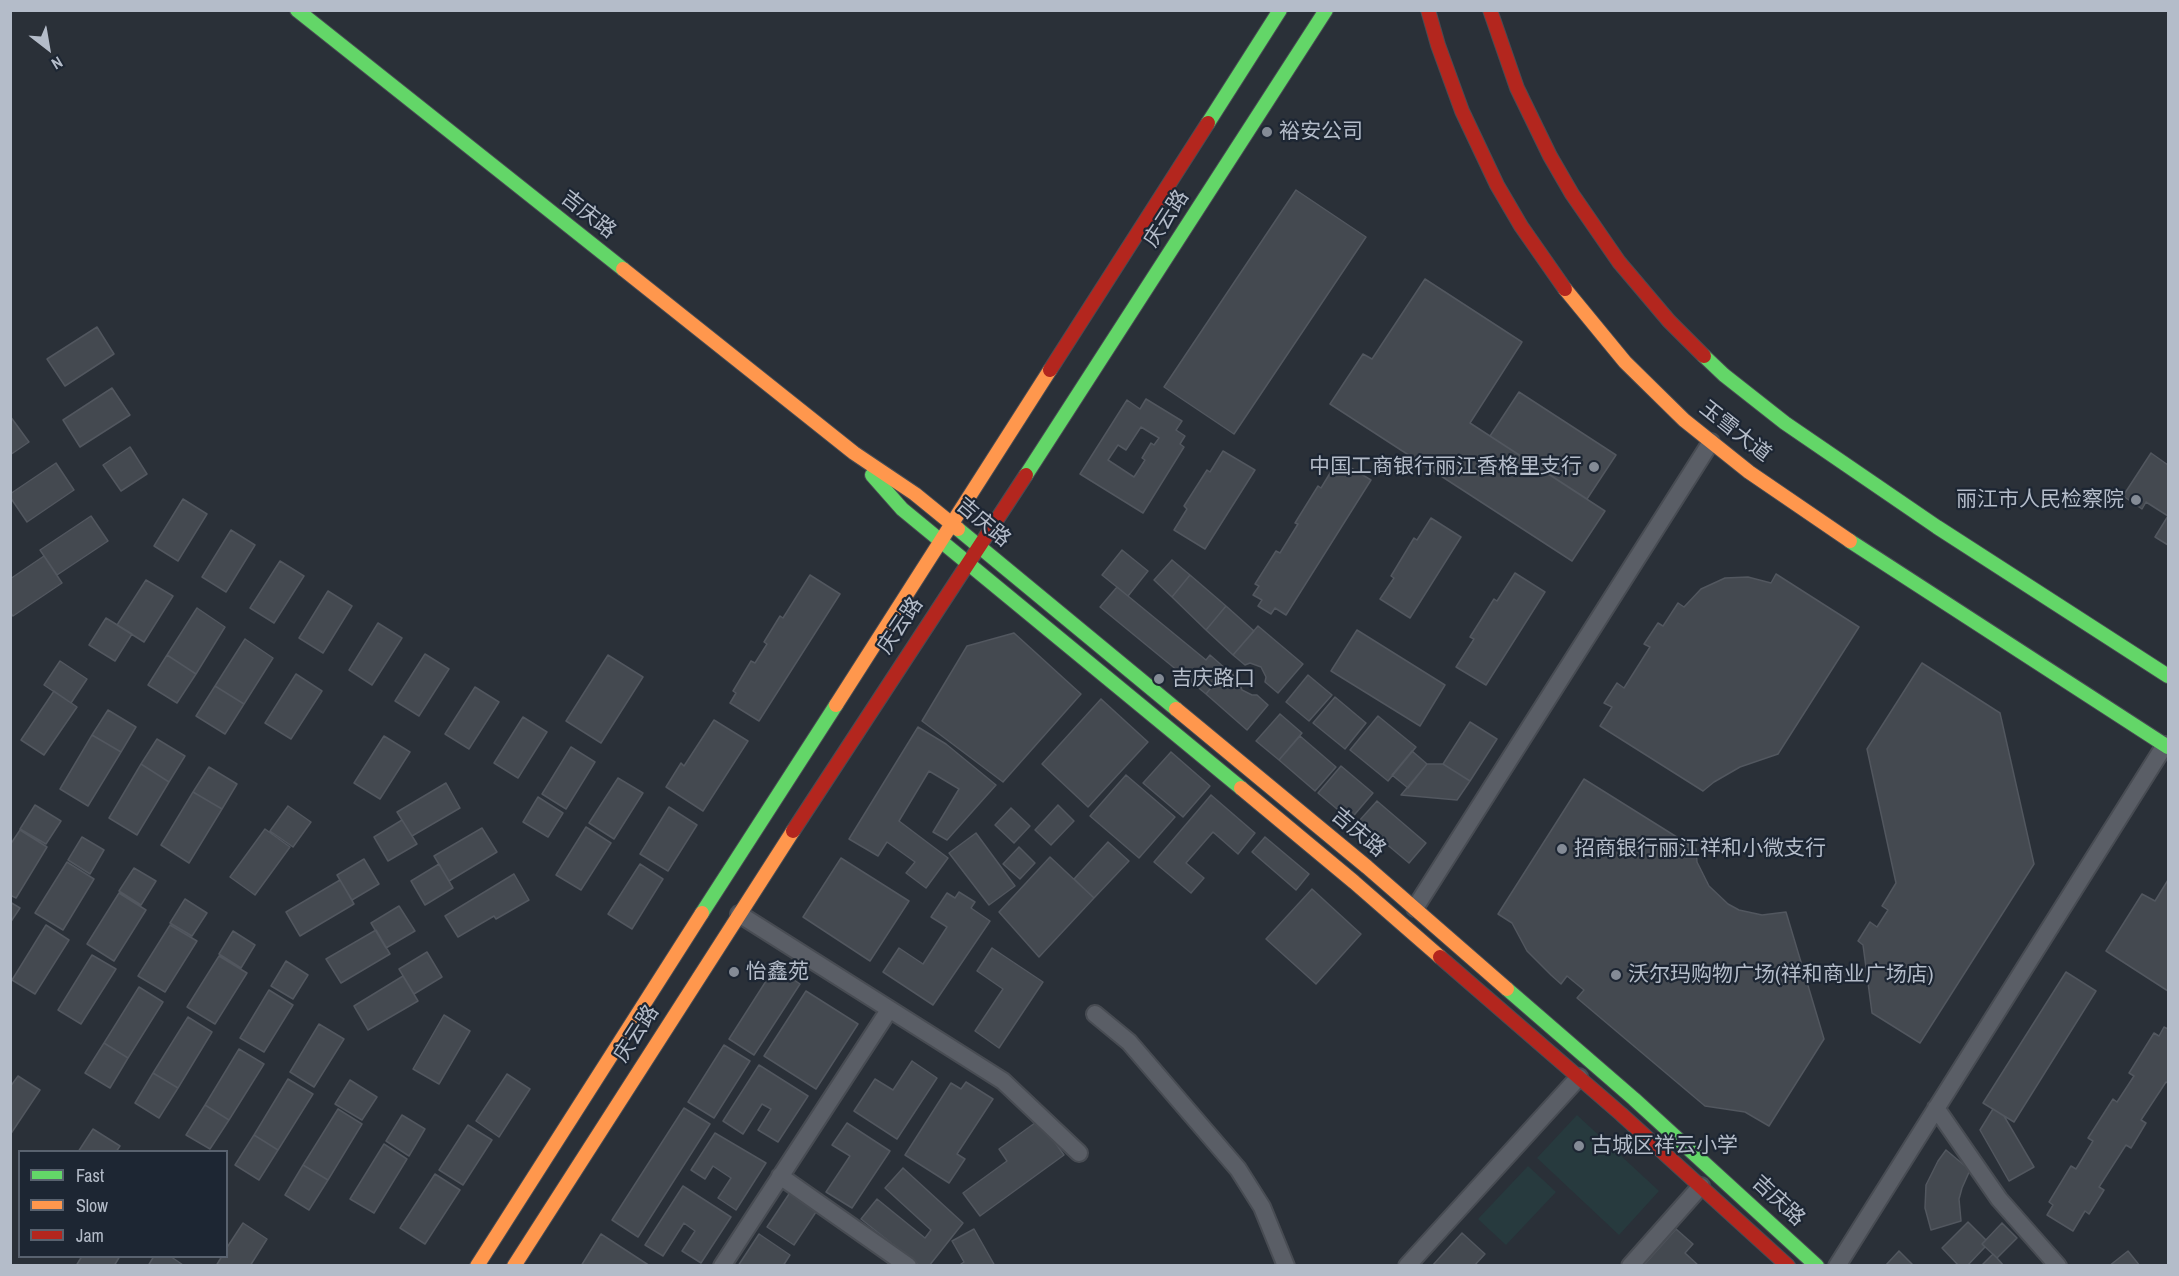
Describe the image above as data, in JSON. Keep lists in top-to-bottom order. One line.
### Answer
{"streets":{"main road":["吉庆路","庆云路","玉雪大道"]},"crossings":[["吉庆路","庆云路"]],"places":["裕安公司","中国工商银行丽江香格里支行","丽江市人民检察院","吉庆路口","招商银行丽江祥和小微支行","怡鑫苑","沃尔玛购物广场(祥和商业广场店)","古城区祥云小学"],"legend":["Fast","Slow","Jam"],"north":"bottom right"}
